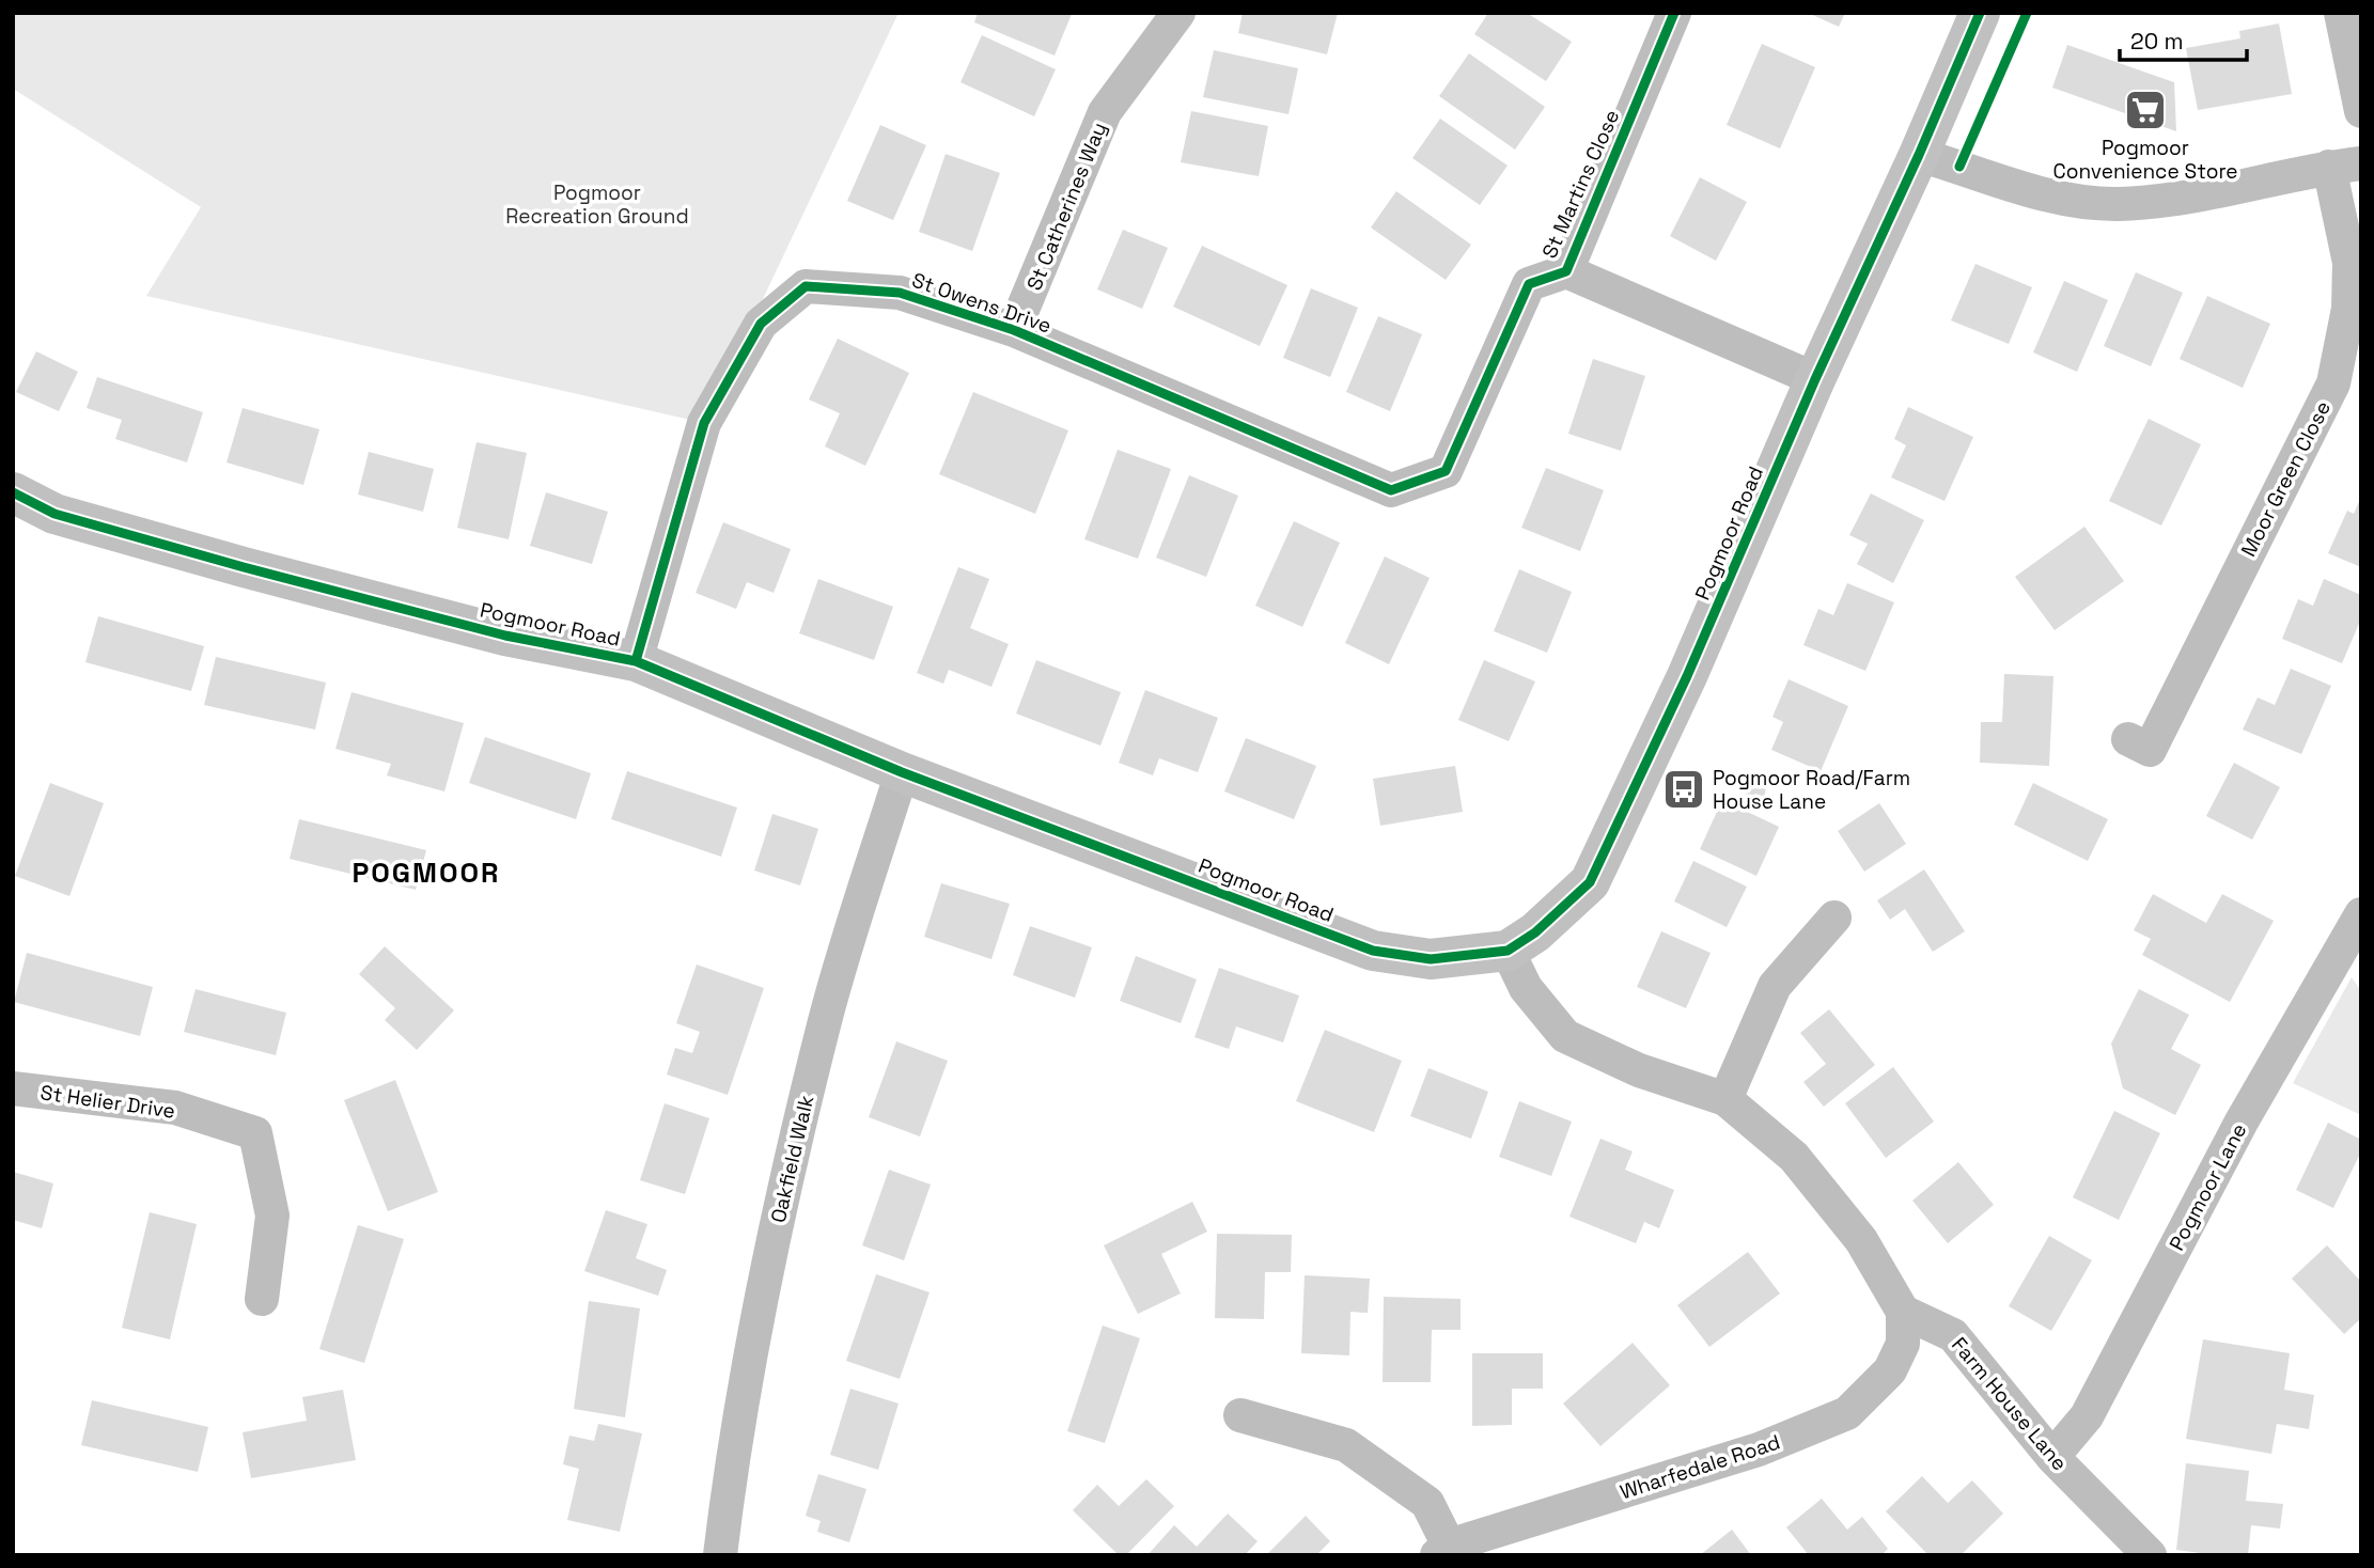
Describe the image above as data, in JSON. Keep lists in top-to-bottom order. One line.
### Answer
{"streets":{"street":["St Martins Close","St Catherines Way","St Owens Drive","Moor Green Close","Pogmoor Road","St Helier Drive","Oakfield Walk","Pogmoor Lane","Farm House Lane","Wharfedale Road"]},"crossings":[["St Martins Close","St Owens Drive"],["St Martins Close","Pogmoor Road"],["St Catherines Way","St Owens Drive"],["St Owens Drive","Pogmoor Road"],["Pogmoor Road","Oakfield Walk"],["Pogmoor Lane","Farm House Lane"],["Farm House Lane","Wharfedale Road"]],"districts":["POGMOOR"],"parks":["Pogmoor Recreation Ground"],"places":{"supermarket":["Pogmoor Convenience Store"],"bus stop":["Pogmoor Road/Farm House Lane"]},"scale_bar":"20 m"}
